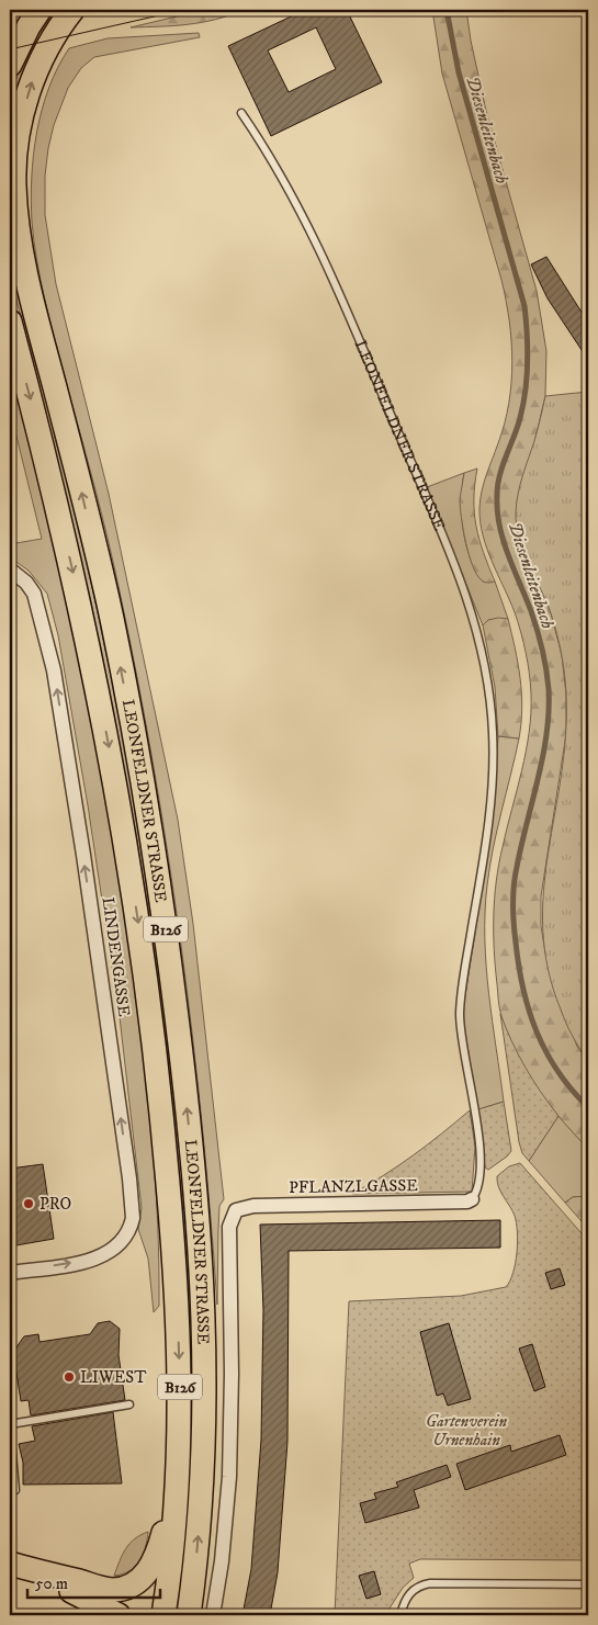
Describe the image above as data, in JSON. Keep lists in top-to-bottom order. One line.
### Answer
{"streets":{"main road":["LEONFELDNER STRASSE","B126"],"street":["LINDENGASSE","PFLANZLGASSE"]},"crossings":[["LEONFELDNER STRASSE","PFLANZLGASSE"]],"one_way":["LINDENGASSE"],"water":["Diesenleitenbach"],"parks":["Gartenverein Urnenhain"],"places":["PRO","LIWEST"],"scale_bar":"50 m"}
